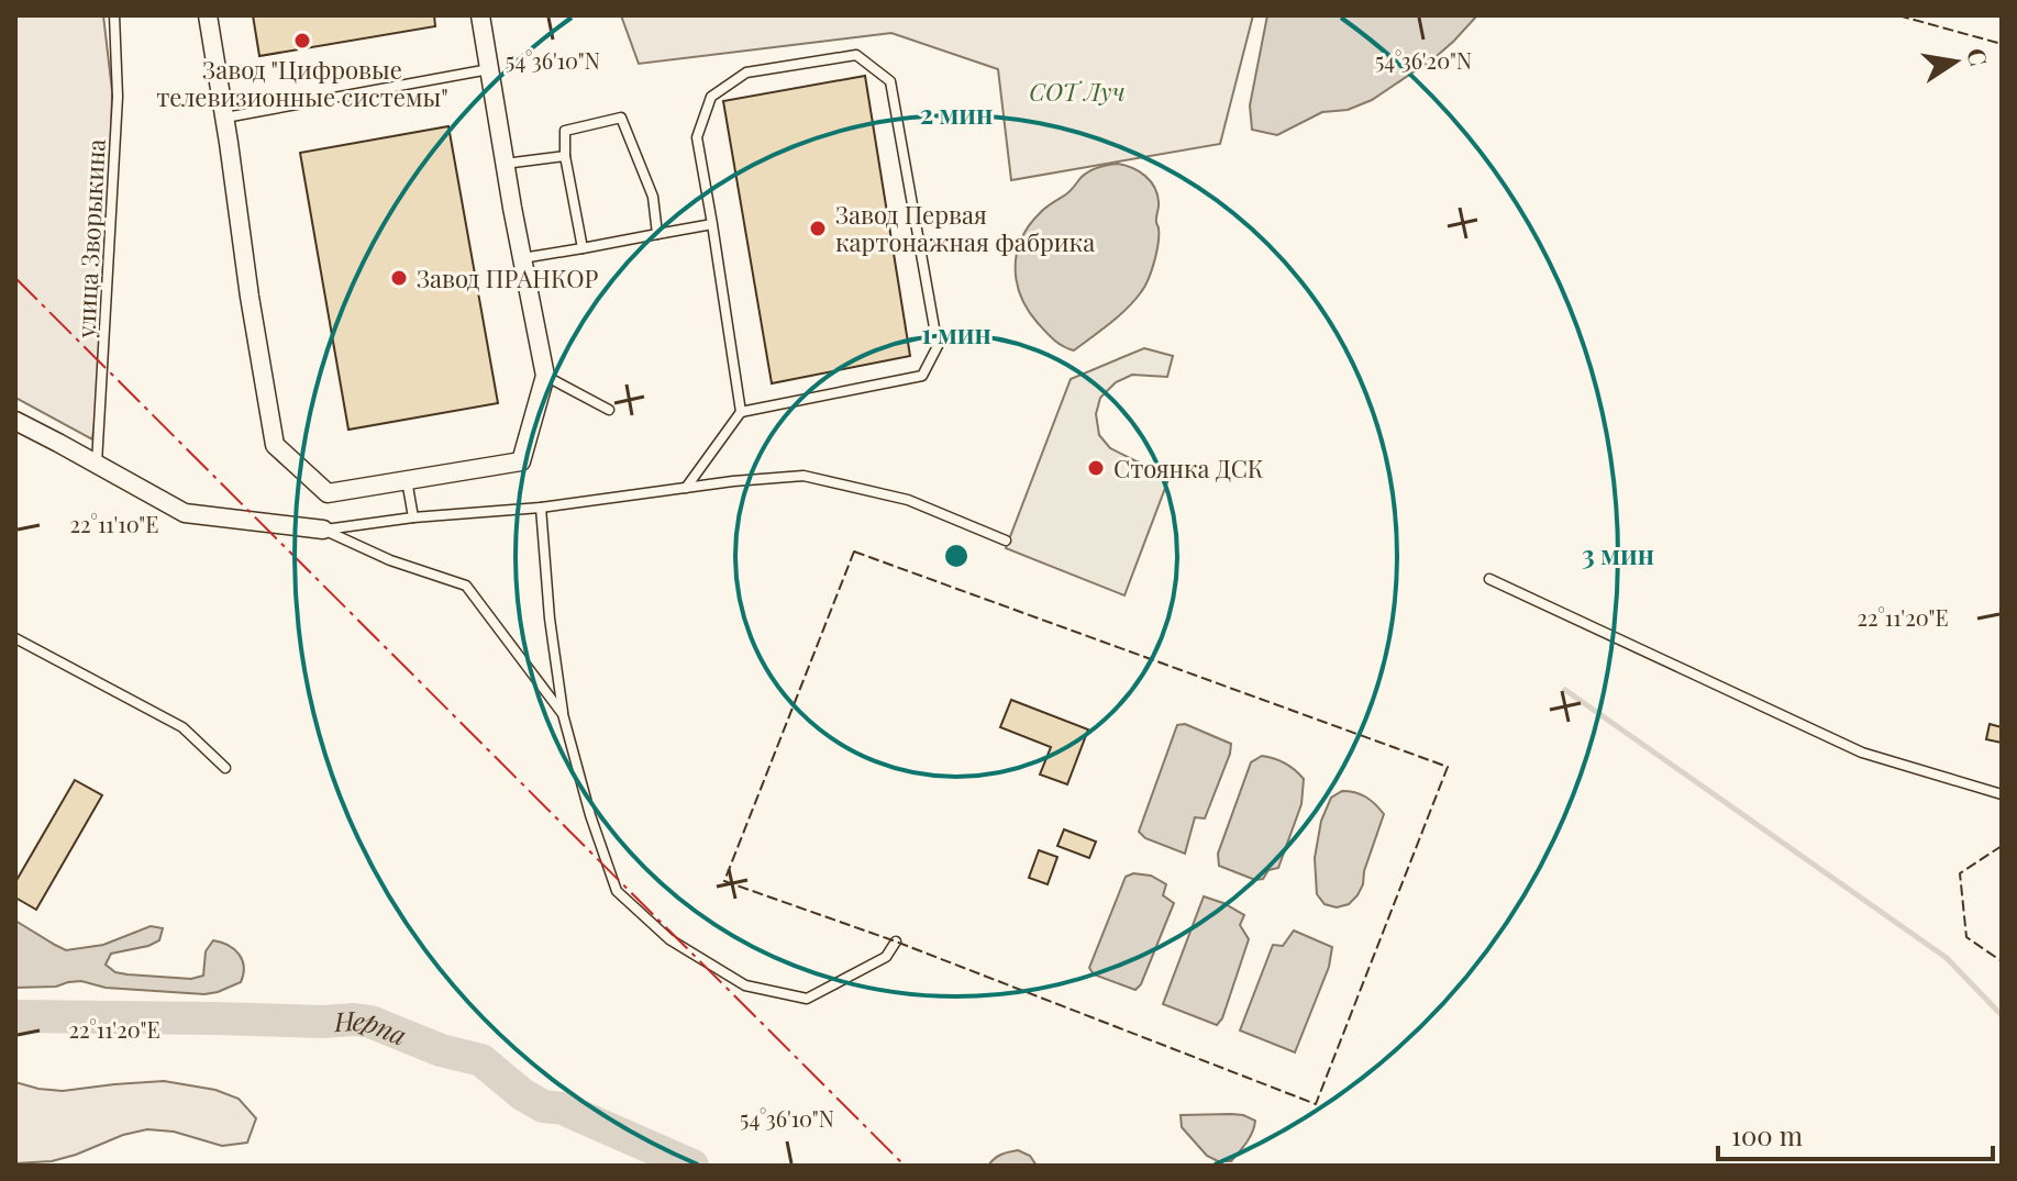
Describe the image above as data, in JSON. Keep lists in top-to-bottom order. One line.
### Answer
{"streets":{"lane":["улица Зворыкина"]},"water":["Нерпа"],"parks":["СОТ Луч"],"places":["Завод \"Цифровые телевизионные системы\"","Завод Первая картонажная фабрика","Завод ПРАНКОР","Стоянка ДСК"],"scale_bar":"100 m","north":"right","coordinates":["54°36'10\"N","54°36'20\"N","22°11'10\"E","22°11'20\"E"],"rings":["2 мин","1 мин","3 мин"]}
